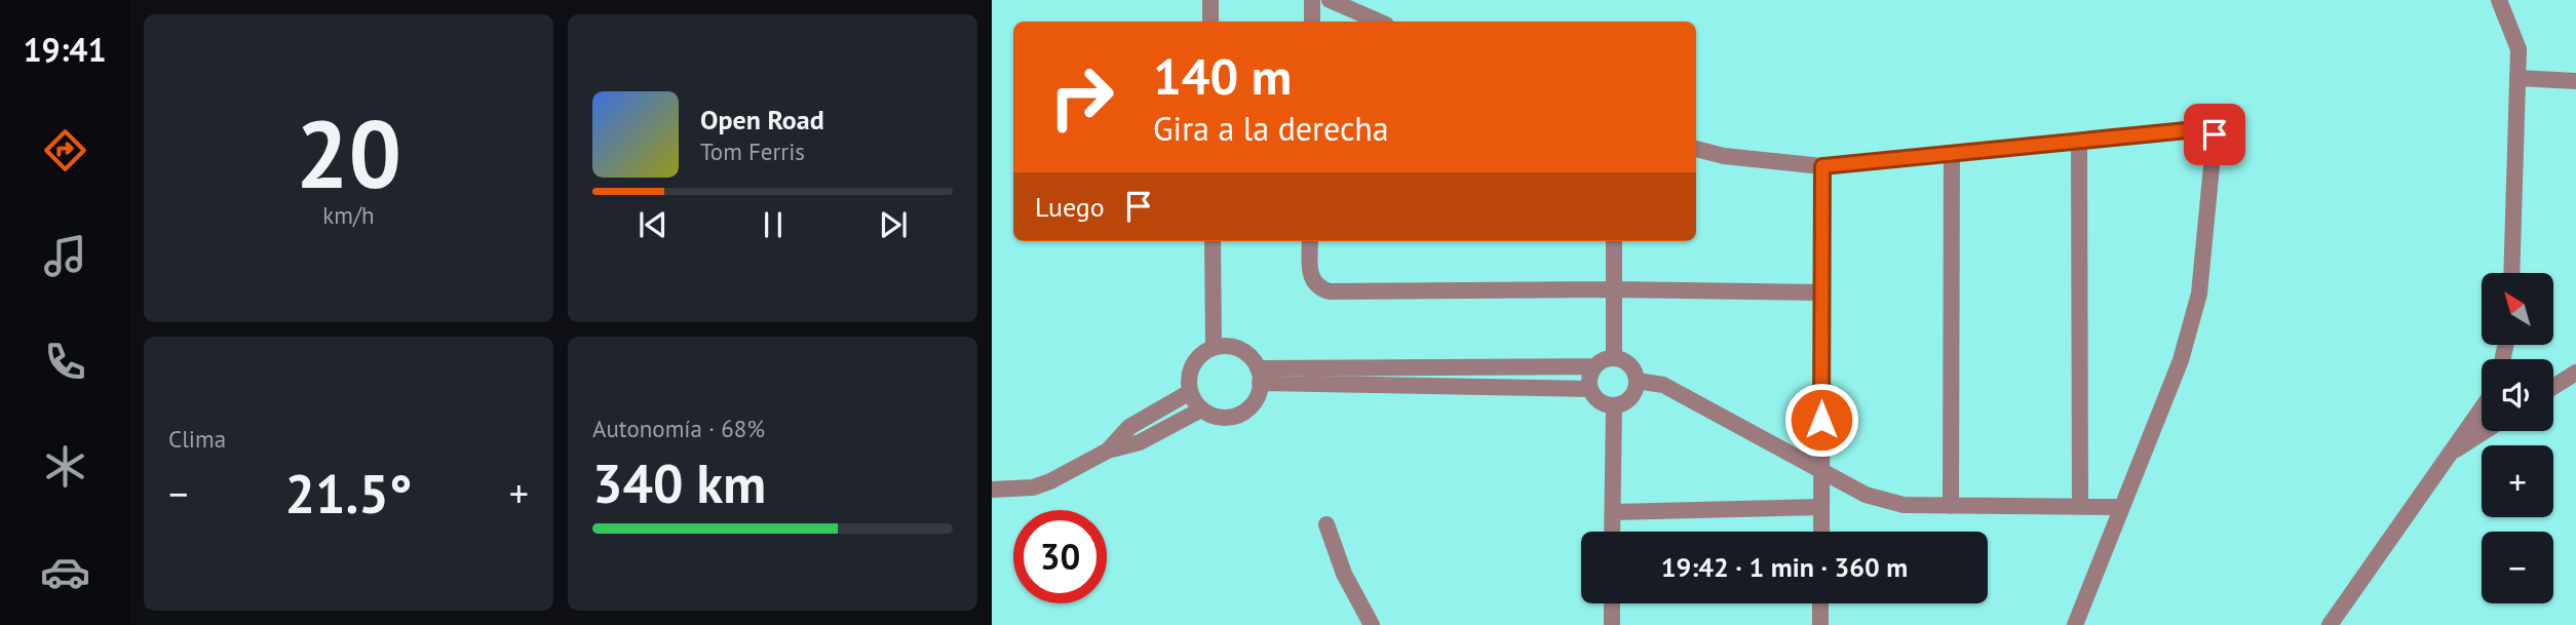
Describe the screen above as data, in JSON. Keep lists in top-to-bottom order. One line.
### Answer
{"north":"top left","page":{"tabs":"19:41","tile":[["20","km/h"],"Clima",["Autonomía · 68%","340 km"]],"turn":["140 m","Gira a la derecha"],"song":["Open Road","Tom Ferris"],"then":"Luego","map_buttons":["+","−"],"heat":["−","21.5°","+"],"limit":"30","trip":"19:42 · 1 min · 360 m"}}
